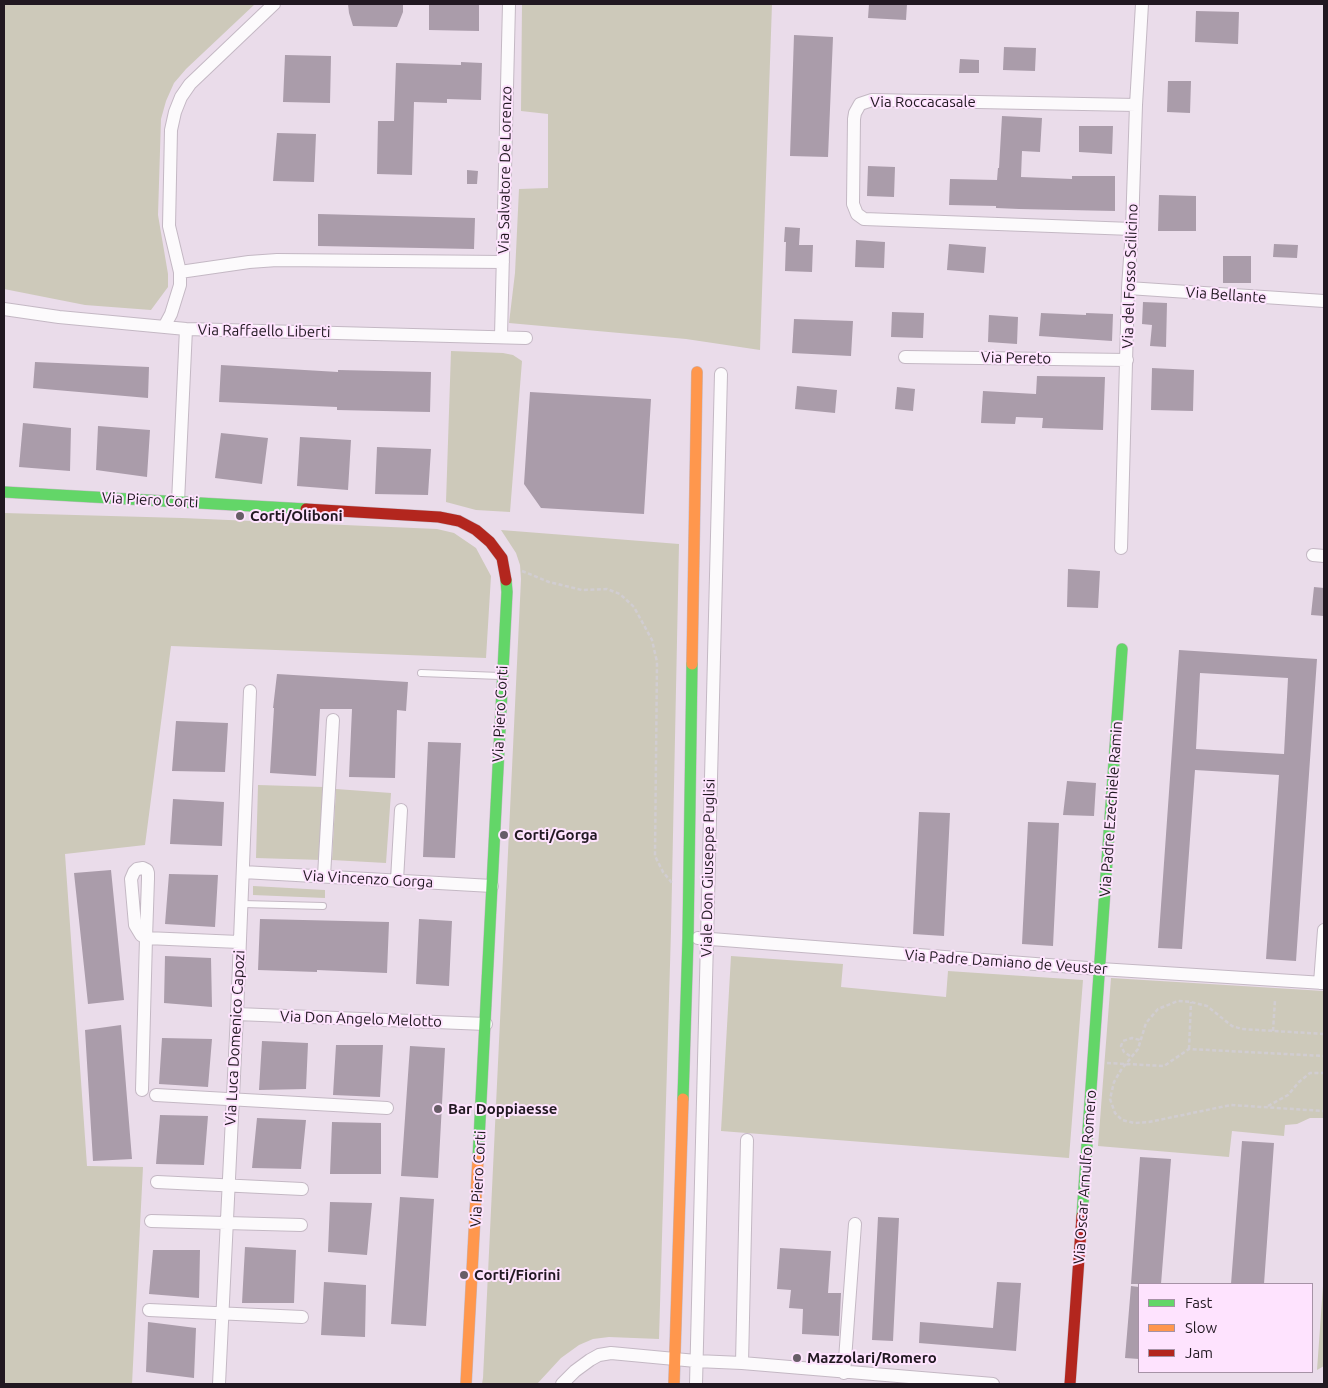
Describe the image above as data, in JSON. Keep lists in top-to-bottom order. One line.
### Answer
{"streets":{"street":["Via Roccacasale","Via Salvatore De Lorenzo","Via del Fosso Scilicino","Via Bellante","Via Raffaello Liberti","Via Pereto","Via Piero Corti","Via Padre Ezechiele Ramin","Viale Don Giuseppe Puglisi","Via Vincenzo Gorga","Via Padre Damiano de Veuster","Via Don Angelo Melotto","Via Luca Domenico Capozi","Via Oscar Arnulfo Romero"]},"crossings":[["Via Roccacasale","Via del Fosso Scilicino"],["Via Salvatore De Lorenzo","Via Raffaello Liberti"],["Via del Fosso Scilicino","Via Bellante"],["Via del Fosso Scilicino","Via Pereto"],["Via Piero Corti","Via Vincenzo Gorga"],["Via Piero Corti","Via Don Angelo Melotto"],["Via Padre Ezechiele Ramin","Via Padre Damiano de Veuster"],["Via Padre Ezechiele Ramin","Via Oscar Arnulfo Romero"],["Viale Don Giuseppe Puglisi","Via Padre Damiano de Veuster"],["Via Vincenzo Gorga","Via Luca Domenico Capozi"],["Via Padre Damiano de Veuster","Via Oscar Arnulfo Romero"],["Via Don Angelo Melotto","Via Luca Domenico Capozi"]],"places":["Corti/Oliboni","Corti/Gorga","Bar Doppiaesse","Corti/Fiorini","Mazzolari/Romero"],"legend":["Fast","Slow","Jam"]}
